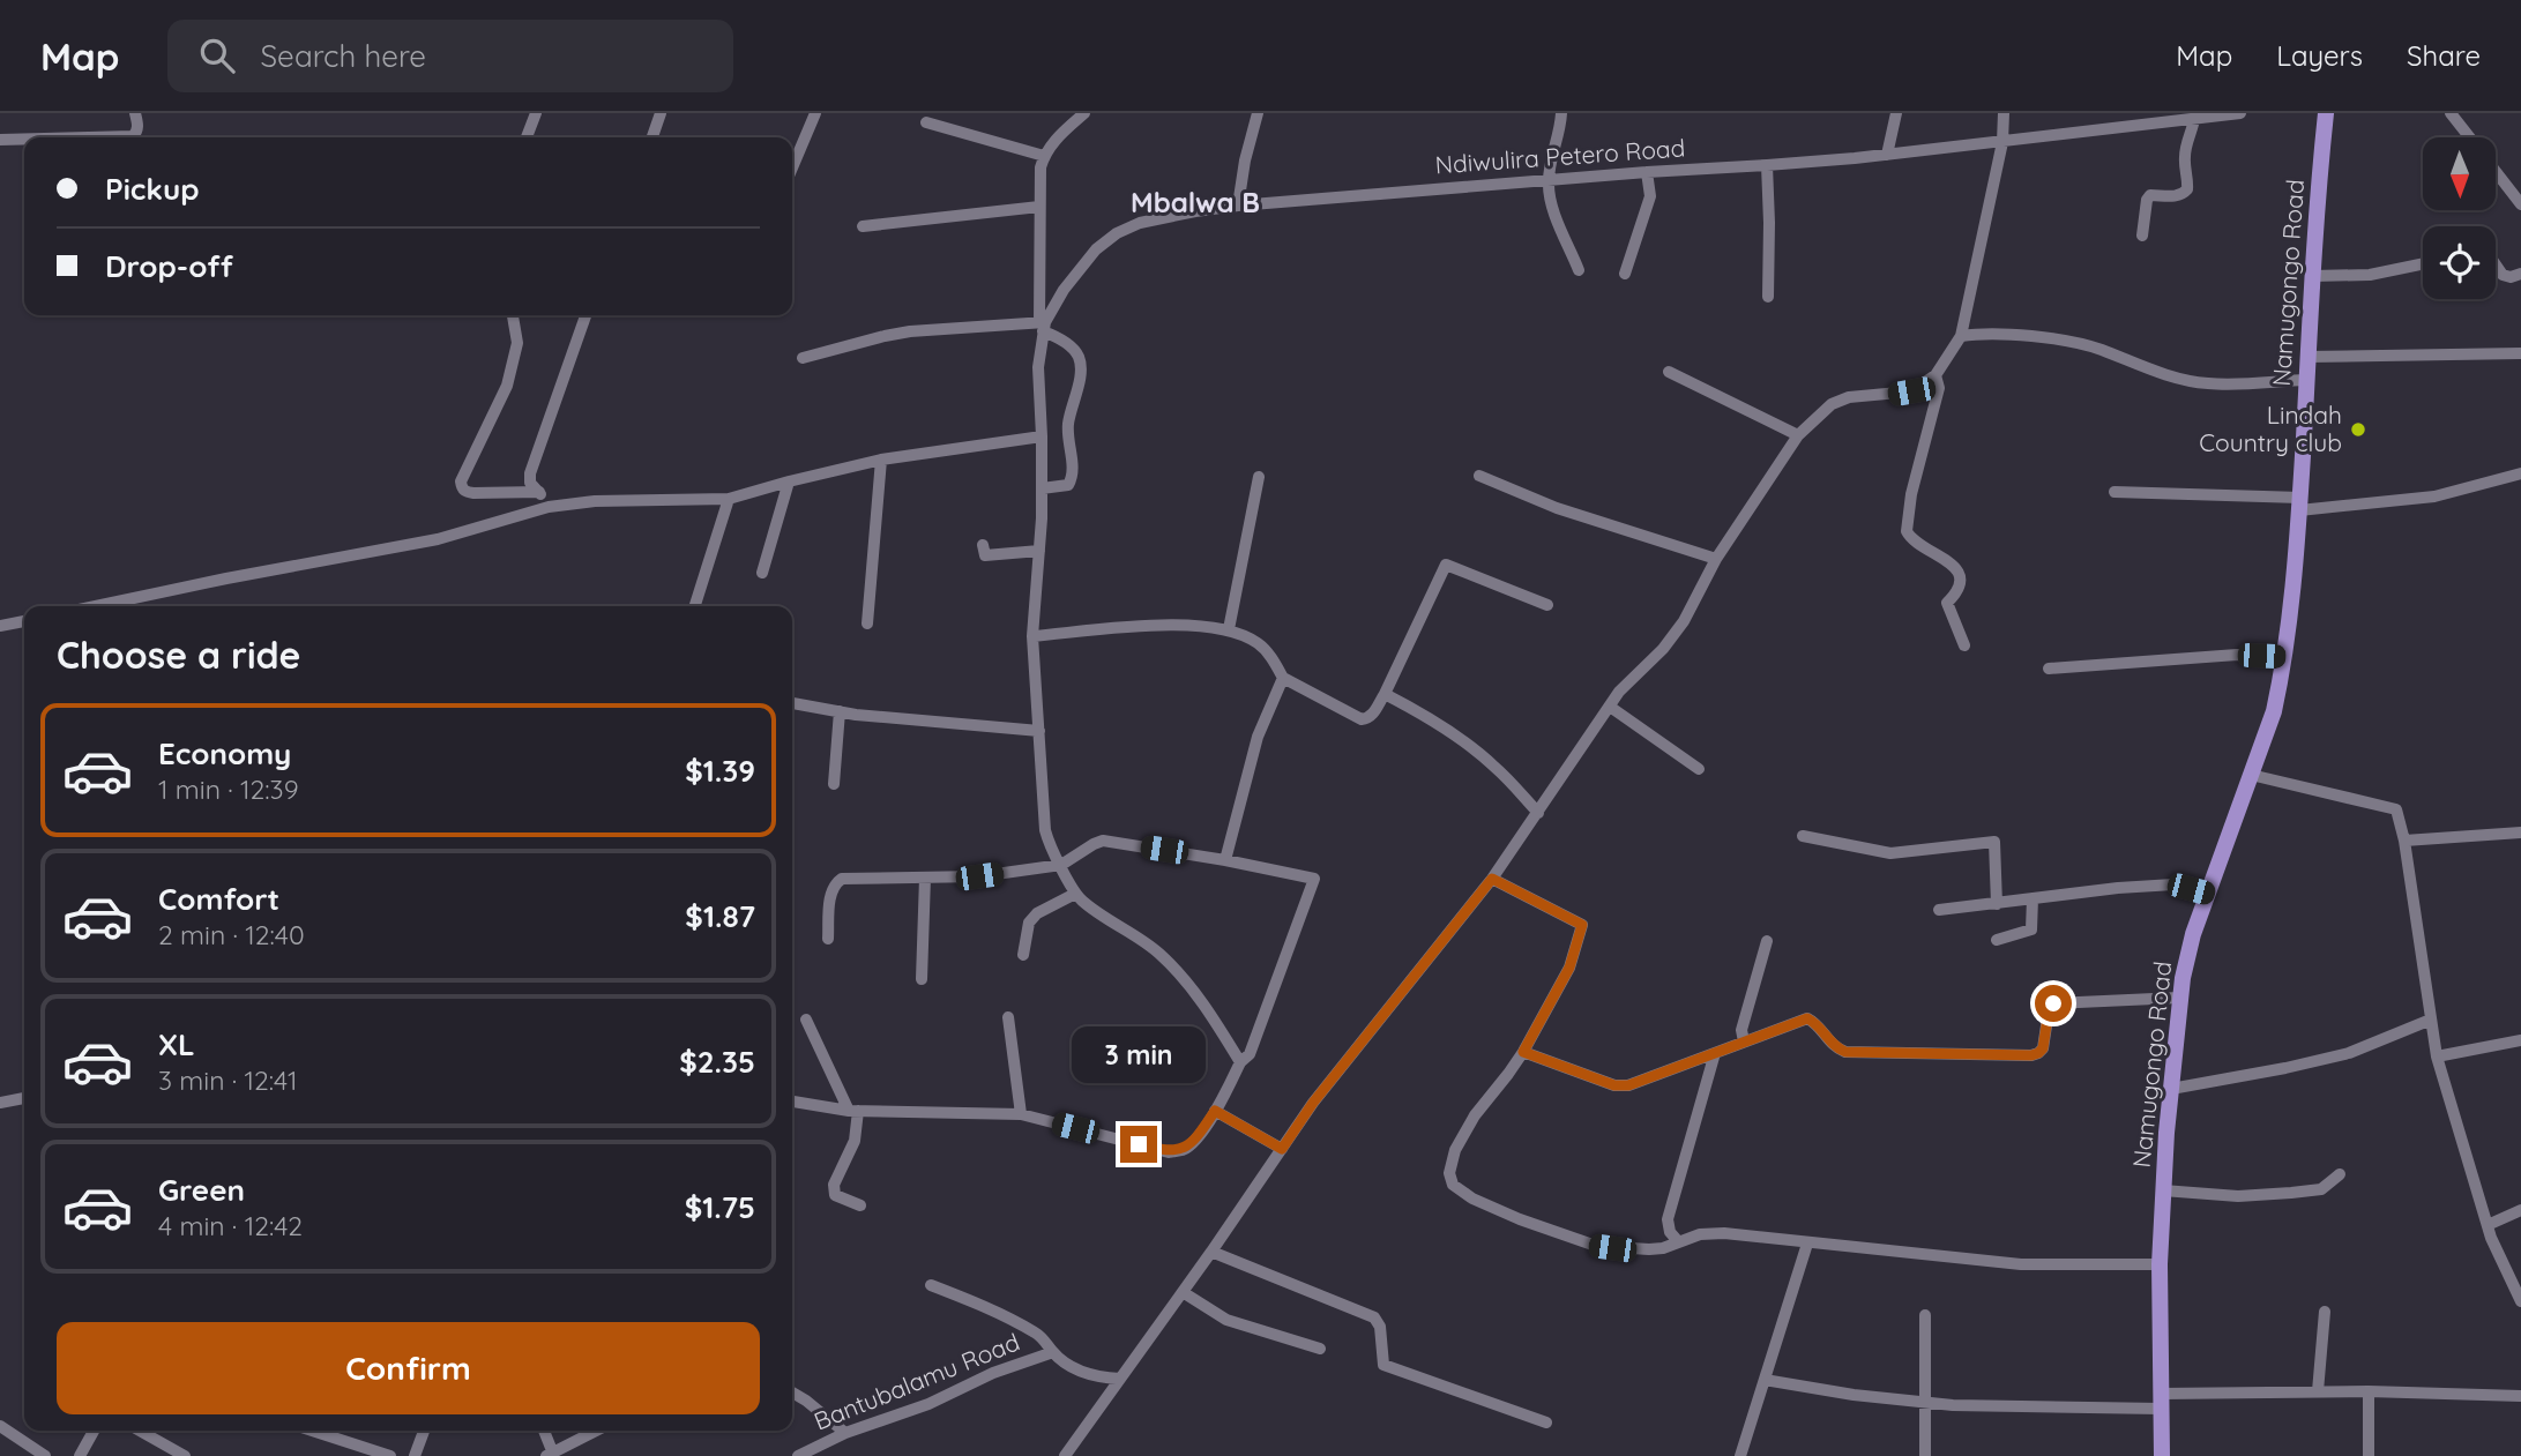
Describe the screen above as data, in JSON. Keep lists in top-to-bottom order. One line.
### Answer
{"streets":{"main road":["Namugongo Road"],"street":["Ndiwulira Petero Road","Bantubalamu Road"]},"districts":["Mbalwa B"],"places":["Lindah Country club"],"north":"bottom","page":{"header":"Map","search":"Search here","nav":["Map","Layers","Share"],"banner":["Pickup","Drop-off"],"heading":"Choose a ride","list":[{"name":"Economy","note":"1 min · 12:39","value":"$1.39"},{"name":"Comfort","note":"2 min · 12:40","value":"$1.87"},{"name":"XL","note":"3 min · 12:41","value":"$2.35"},{"name":"Green","note":"4 min · 12:42","value":"$1.75"}],"bubble":"3 min","buttons":"Confirm"}}
